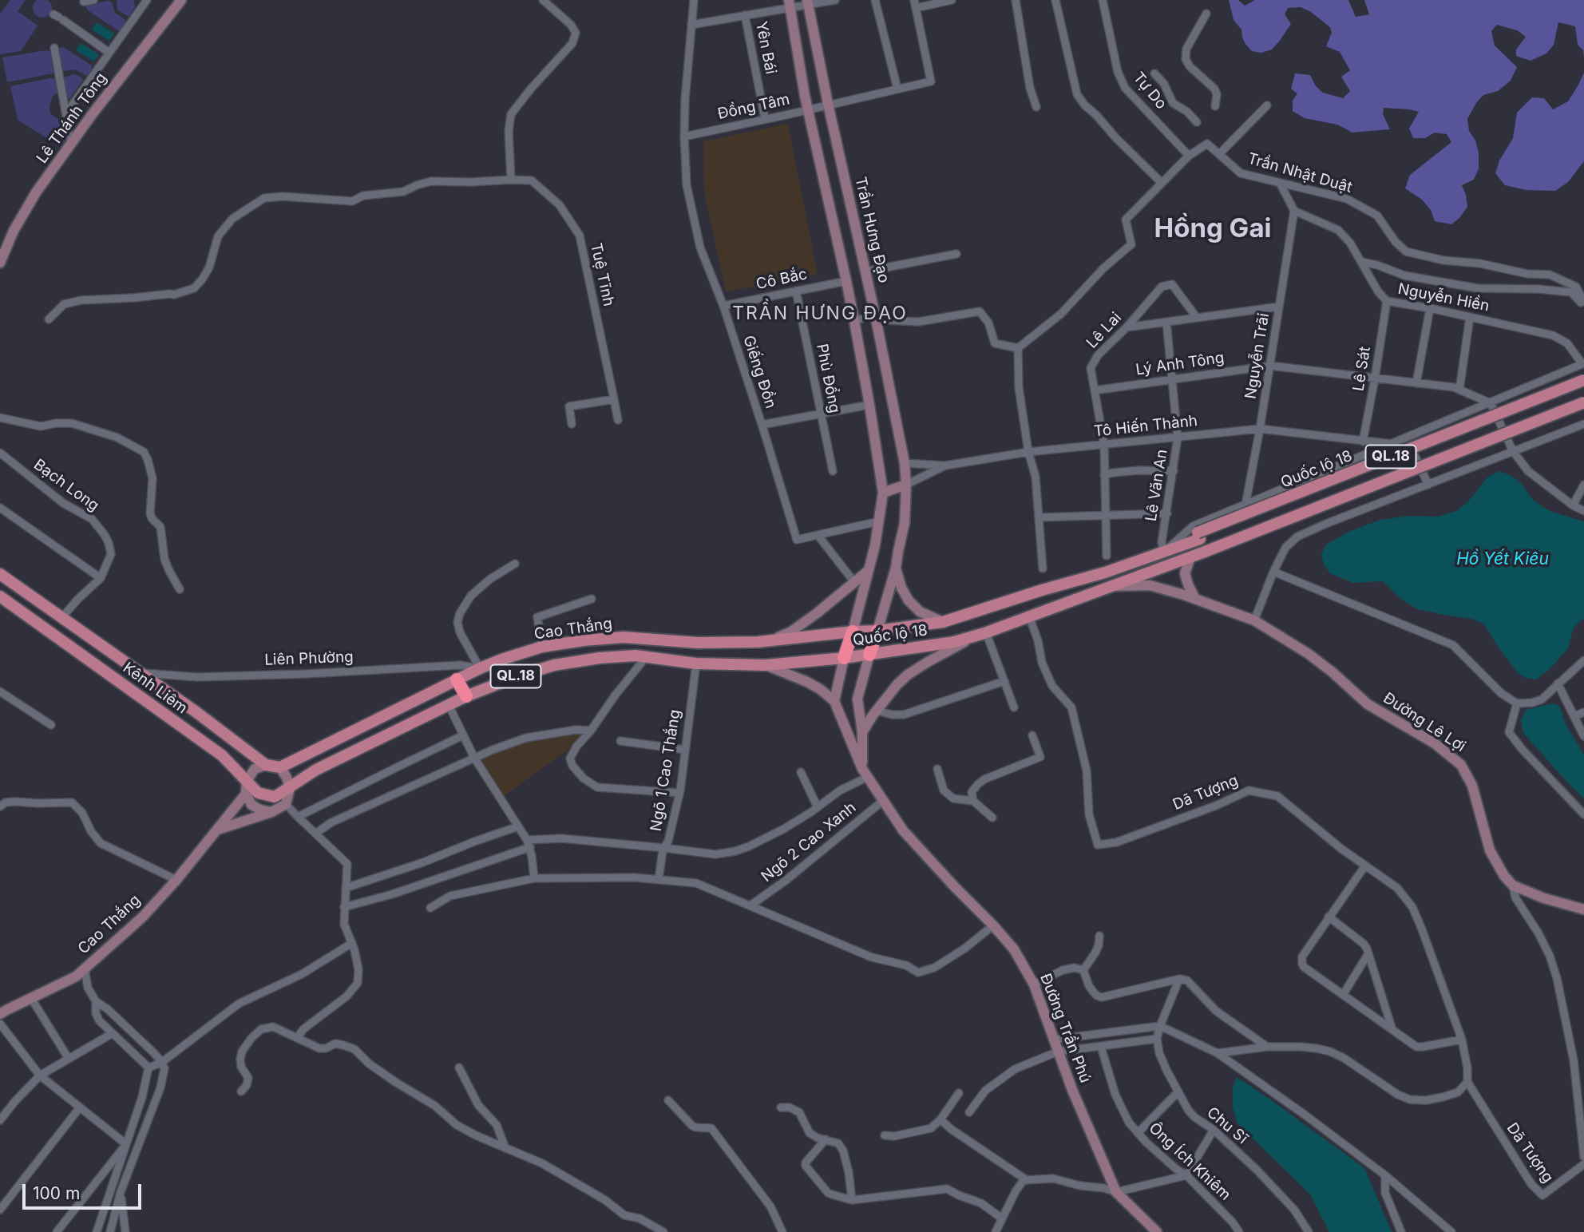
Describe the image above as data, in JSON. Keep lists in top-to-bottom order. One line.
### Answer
{"streets":{"main road":["Lê Thánh Tông","Trần Hưng Đạo","QL.18","Quốc lộ 18","Cao Thắng","Kênh Liêm","Đường Lê Lợi","Đường Trần Phú"],"street":["Yên Bái","Tự Do","Đồng Tâm","Trần Nhật Duật","Tuệ Tĩnh","Cô Bắc","Nguyễn Hiền","Lê Lai","Nguyễn Trãi","Lý Anh Tông","Lê Sát","Giếng Đồn","Phù Đổng","Tô Hiến Thành","Bạch Long","Lê Văn An","Liên Phường","Ngõ 1 Cao Thắng","Dã Tượng","Ngõ 2 Cao Xanh","Chu Sĩ","Ông Ích Khiêm"]},"crossings":[["Yên Bái","Đồng Tâm"],["Đồng Tâm","Trần Hưng Đạo"],["Đồng Tâm","Giếng Đồn"],["Trần Hưng Đạo","Tô Hiến Thành"],["Trần Hưng Đạo","Quốc lộ 18"],["Cô Bắc","Giếng Đồn"],["Cô Bắc","Phù Đổng"],["Nguyễn Hiền","Nguyễn Trãi"],["Nguyễn Hiền","Lê Sát"],["Lê Lai","Lý Anh Tông"],["Lê Lai","Tô Hiến Thành"],["Nguyễn Trãi","Lý Anh Tông"],["Nguyễn Trãi","Tô Hiến Thành"],["Lý Anh Tông","Lê Sát"],["Lý Anh Tông","Lê Văn An"],["Lê Sát","Tô Hiến Thành"],["Tô Hiến Thành","Lê Văn An"],["QL.18","Quốc lộ 18"],["QL.18","Cao Thắng"],["QL.18","Kênh Liêm"],["QL.18","Ngõ 1 Cao Thắng"],["Quốc lộ 18","Lê Văn An"],["Quốc lộ 18","Cao Thắng"],["Quốc lộ 18","Đường Lê Lợi"],["Quốc lộ 18","Dã Tượng"],["Bạch Long","Kênh Liêm"],["Cao Thắng","Liên Phường"],["Cao Thắng","Kênh Liêm"],["Liên Phường","Kênh Liêm"],["Ngõ 2 Cao Xanh","Đường Trần Phú"]],"districts":["Hồng Gai","TRẦN HƯNG ĐẠO"],"water":["Hồ Yết Kiêu"],"scale_bar":"100 m"}
